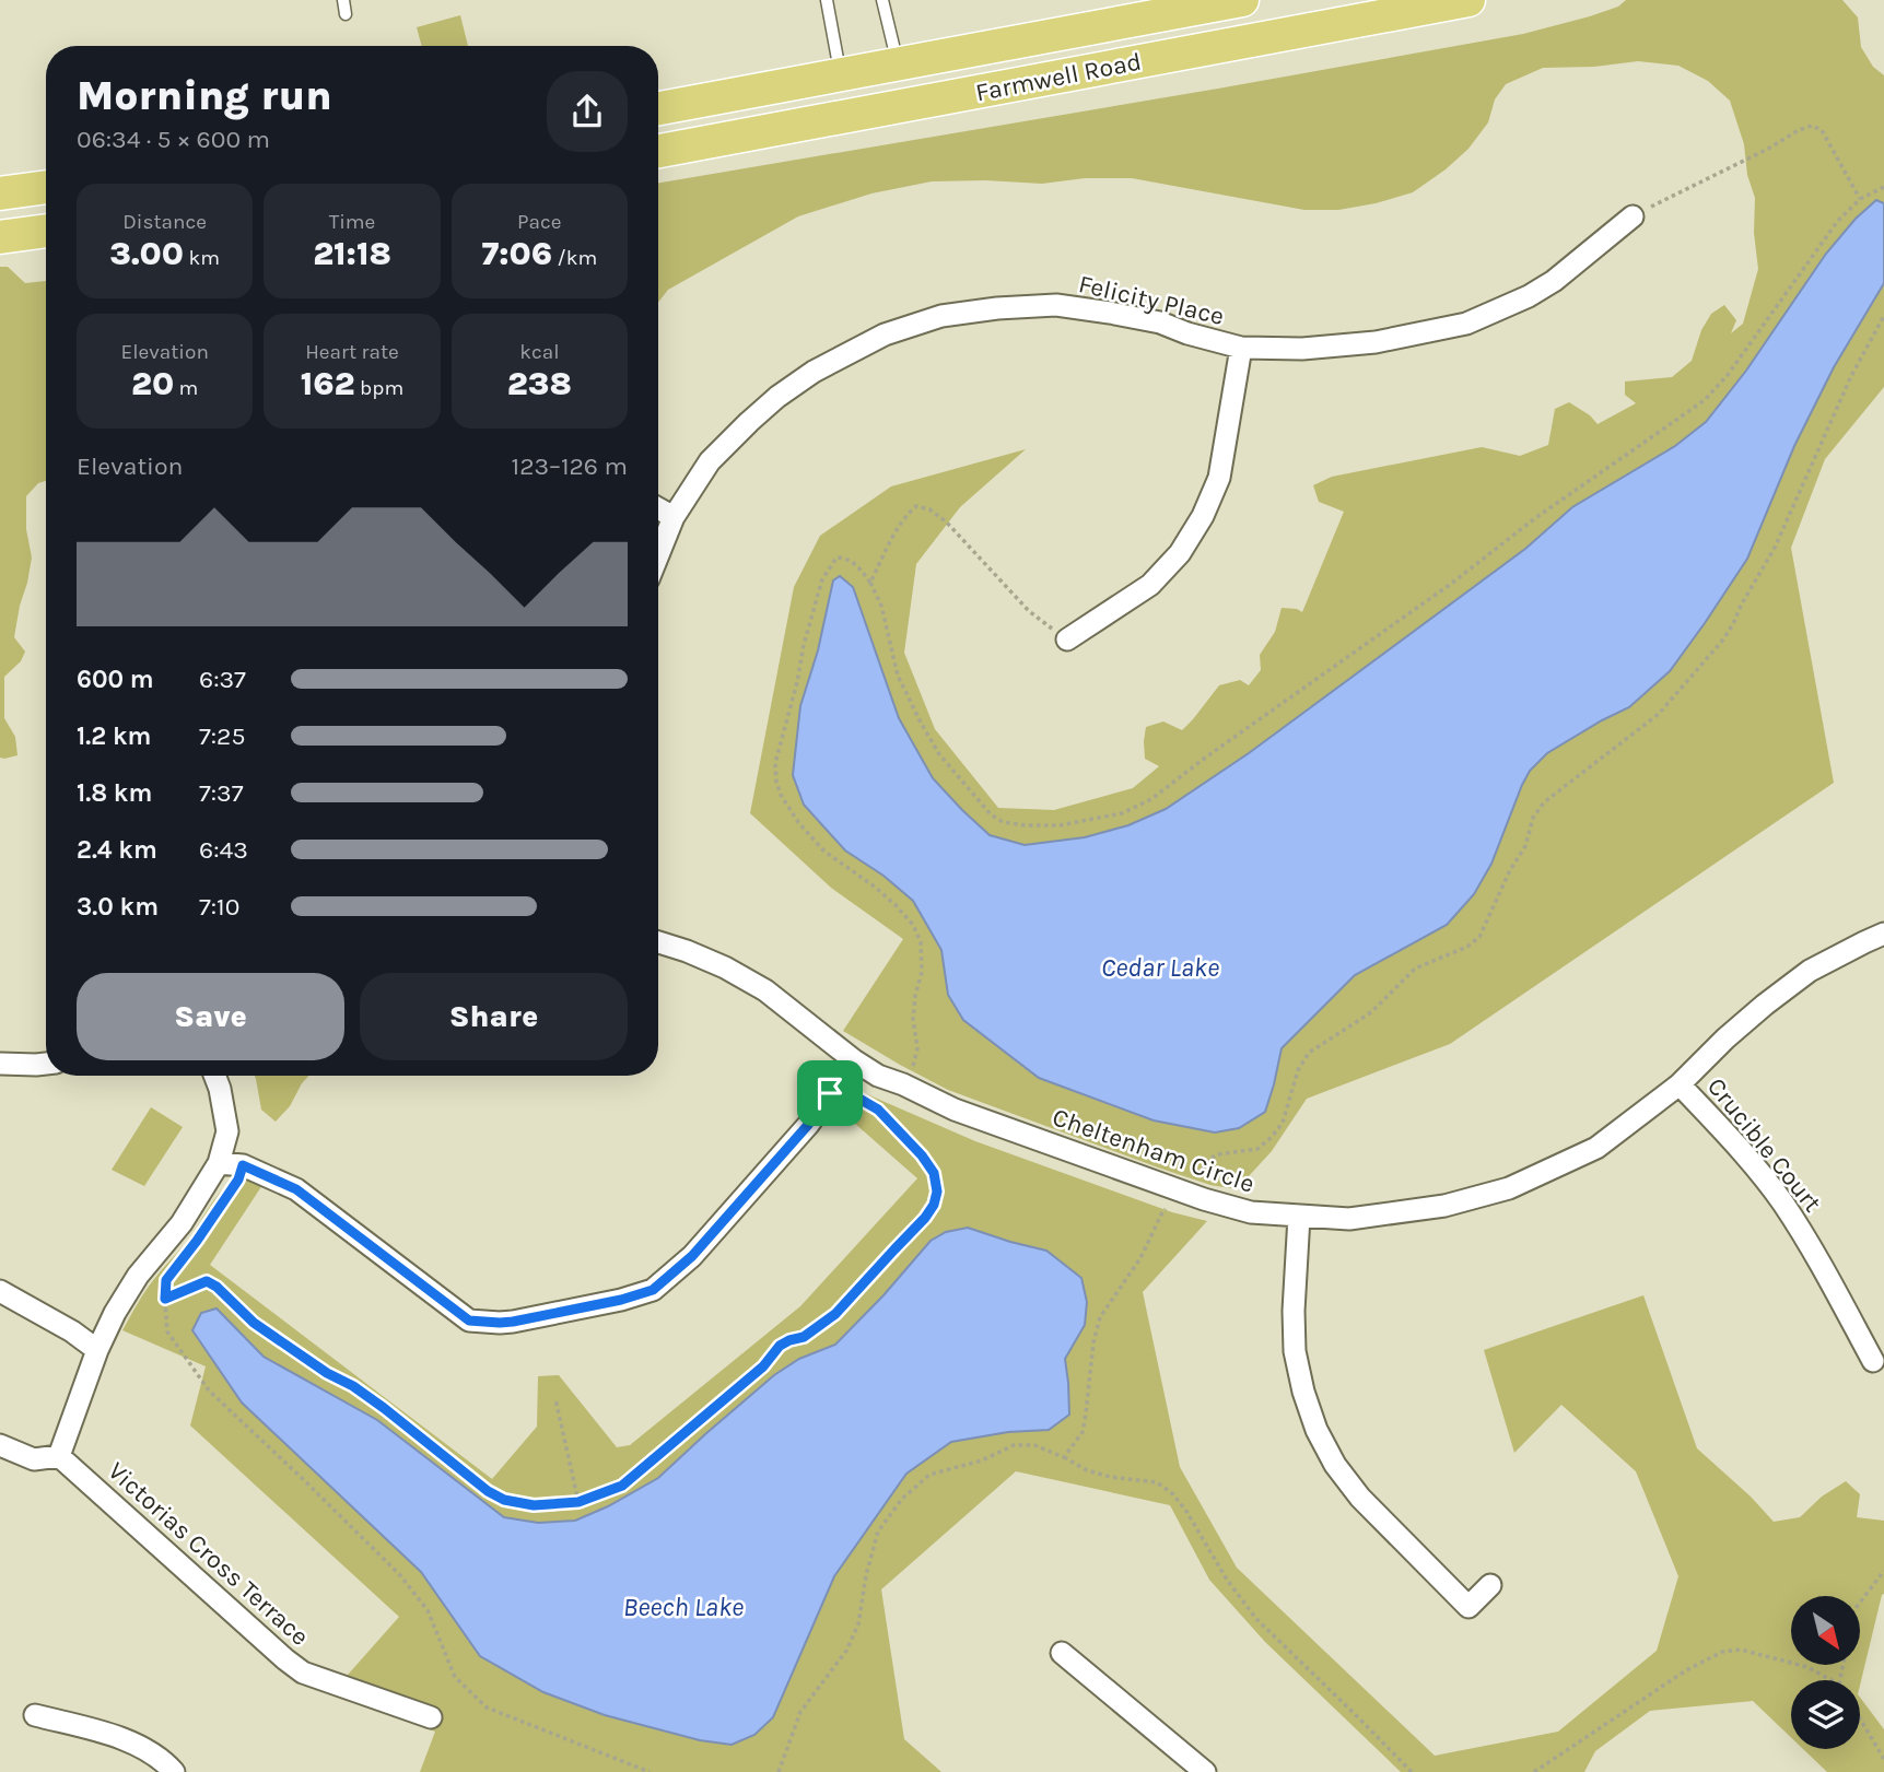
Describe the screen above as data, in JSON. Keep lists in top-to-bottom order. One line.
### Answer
{"streets":{"main road":["Farmwell Road"],"street":["Felicity Place","Crucible Court","Cheltenham Circle","Victorias Cross Terrace"]},"crossings":[["Crucible Court","Cheltenham Circle"]],"water":["Cedar Lake","Beech Lake"],"north":"bottom right","page":{"heading":["Morning run","06:34 · 5 × 600 m"],"stats":[["Distance","3.00 km"],["Time","21:18"],["Pace","7:06 /km"],["Elevation","20 m"],["Heart rate","162 bpm"],["kcal","238"]],"chart":["Elevation","123–126 m"],"list":[{"name":"600 m","note":"6:37"},{"name":"1.2 km","note":"7:25"},{"name":"1.8 km","note":"7:37"},{"name":"2.4 km","note":"6:43"},{"name":"3.0 km","note":"7:10"}],"buttons":["Save","Share"]}}
